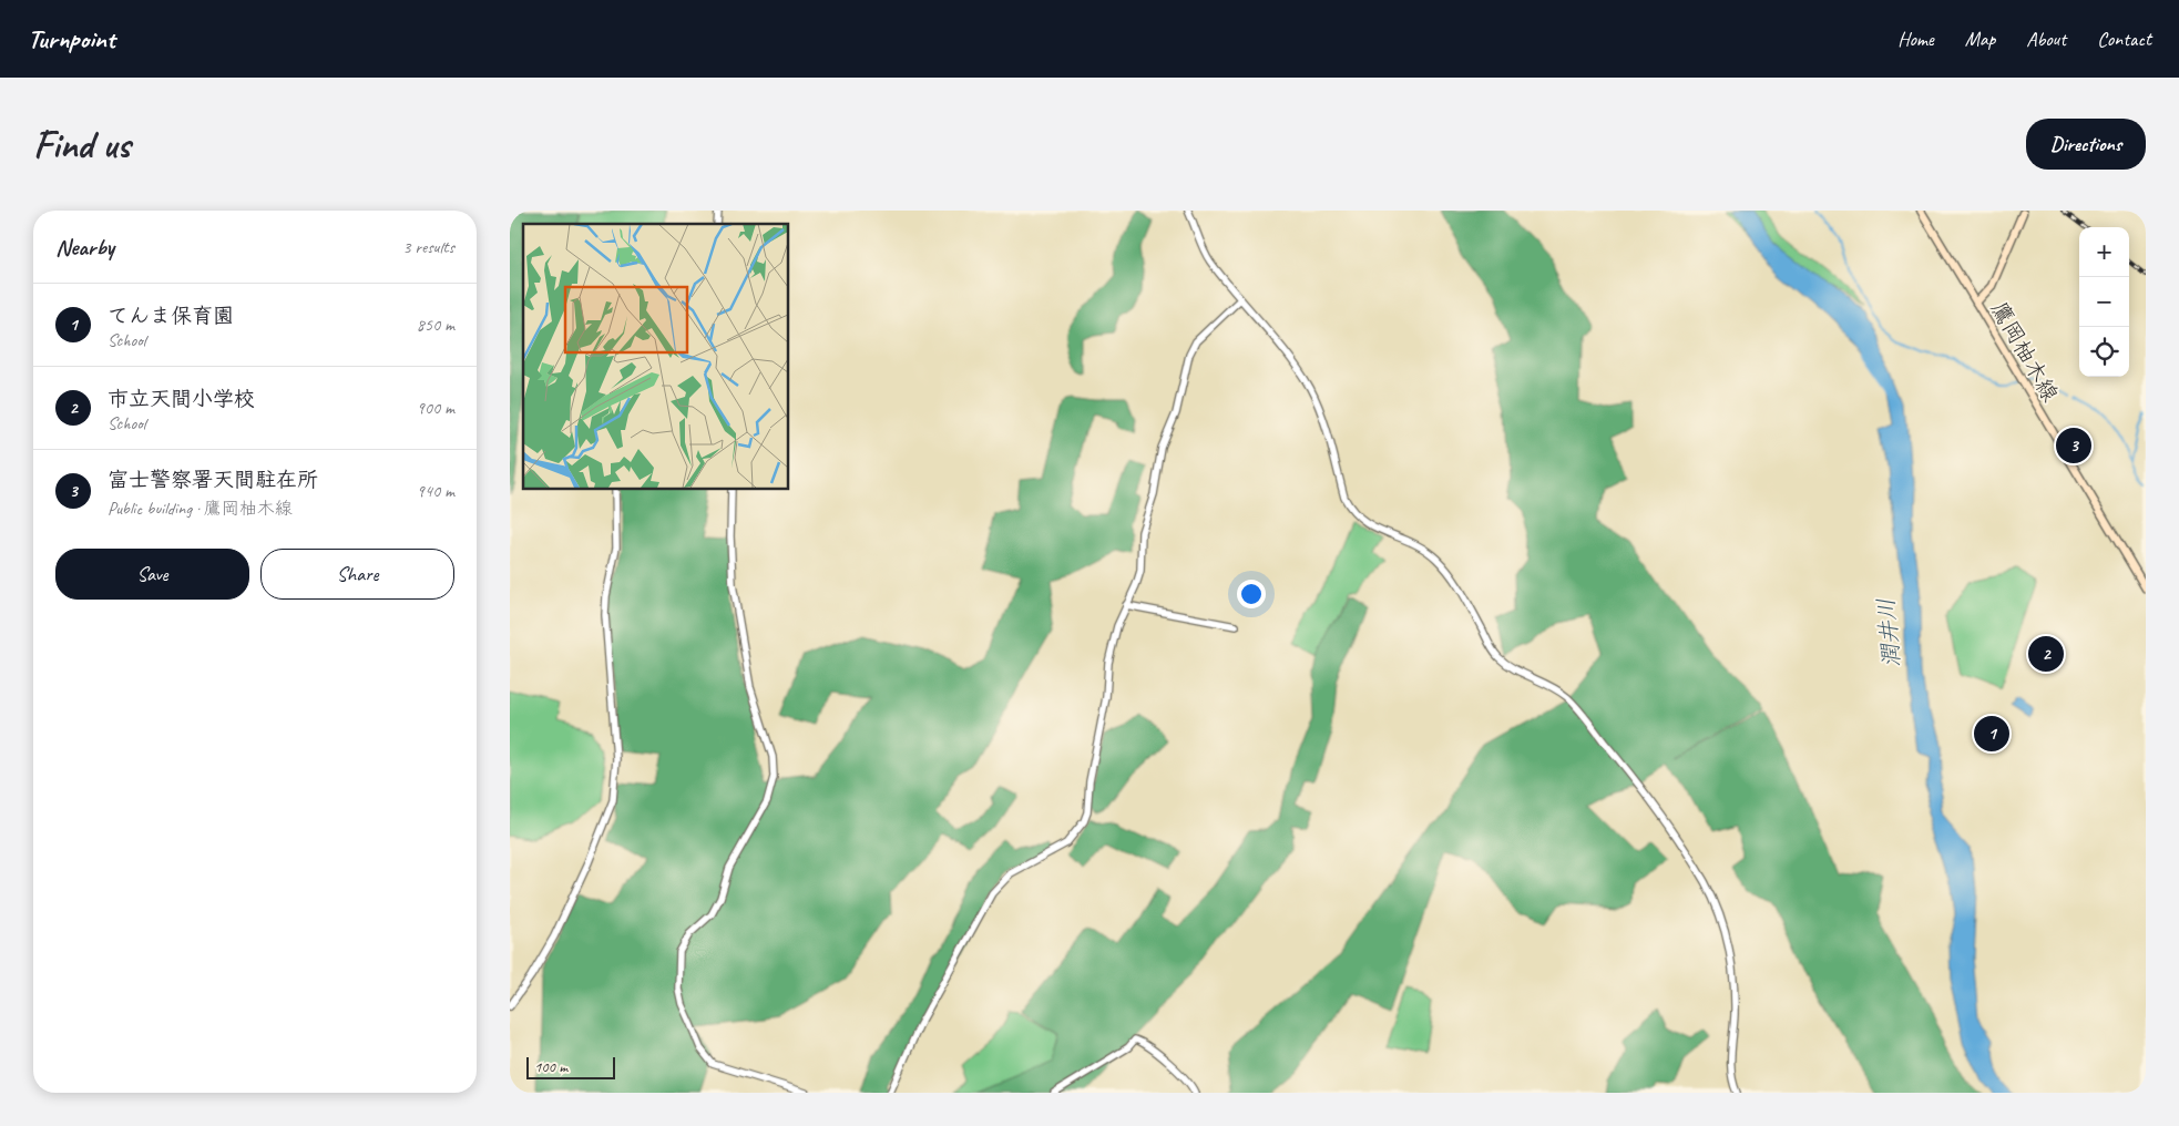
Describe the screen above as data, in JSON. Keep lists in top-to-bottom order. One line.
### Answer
{"streets":{"main road":["鷹岡柚木線"]},"water":["潤井川"],"scale_bar":"100 m","page":{"header":"Turnpoint","nav":["Home","Map","About","Contact"],"buttons":["Directions",["Save","Share"]],"title":"Find us","heading":["Nearby","3 results"],"map_buttons":["+","−"],"list":[{"mark":"1","name":"てんま保育園","note":"School","value":"850 m"},{"mark":"2","name":"市立天間小学校","note":"School","value":"900 m"},{"mark":"3","name":"富士警察署天間駐在所","note":"Public building · 鷹岡柚木線","value":"940 m"}],"pins":["3","2","1"],"scale":"100 m"}}
